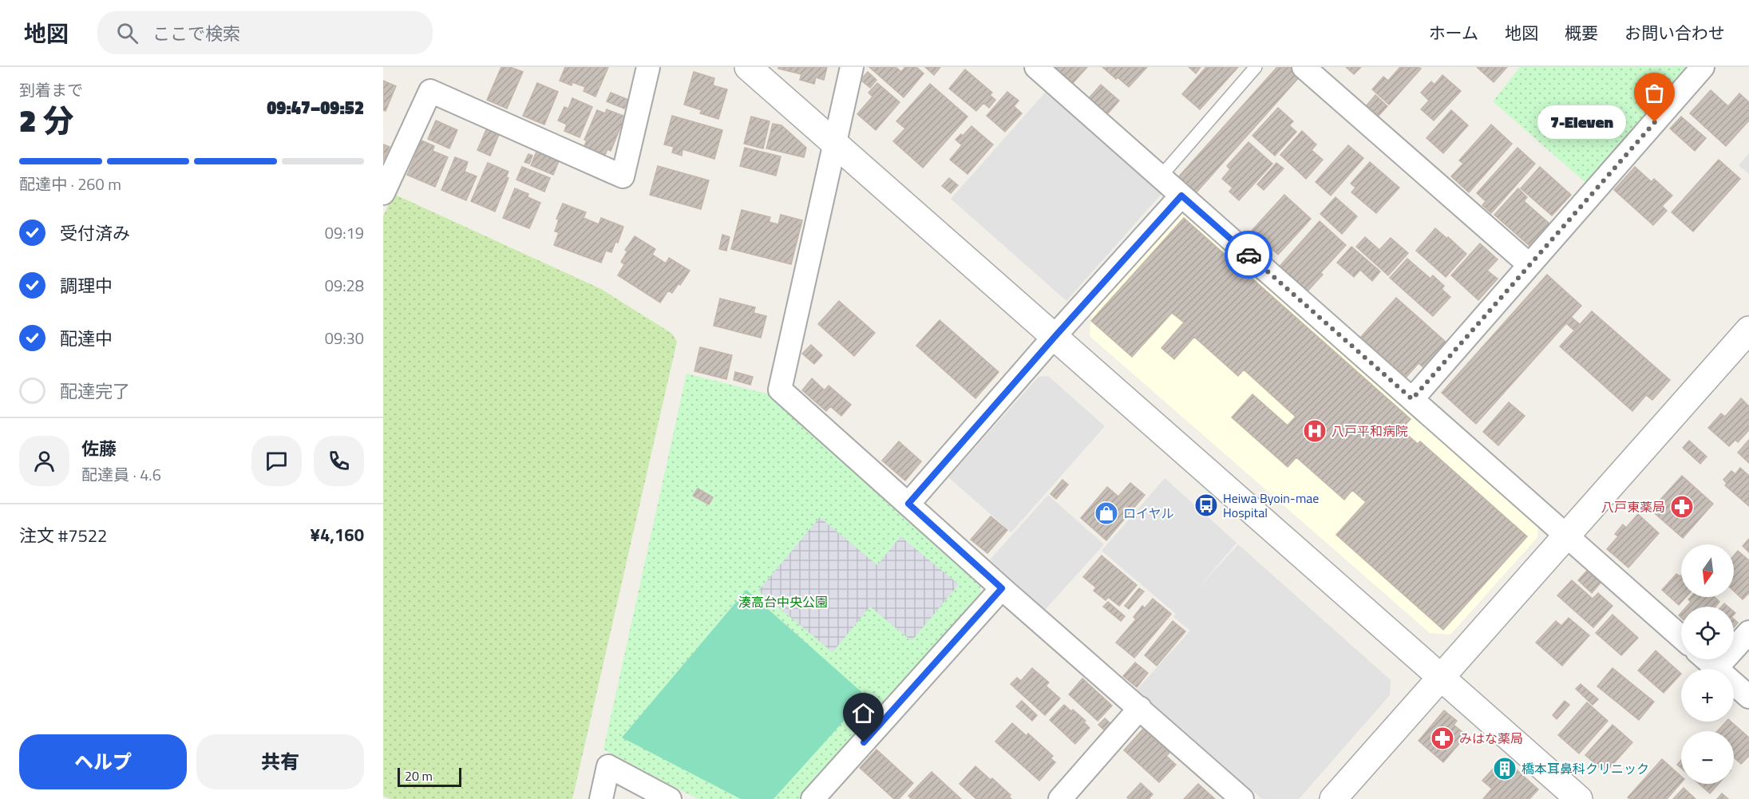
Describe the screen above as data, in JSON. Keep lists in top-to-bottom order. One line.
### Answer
{"parks":["湊高台中央公園"],"places":{"other":["7-Eleven"],"hospital":["八戸平和病院"],"bus stop":["Heiwa Byoin-mae Hospital"],"pharmacy":["八戸東薬局","みはな薬局"],"shop":["ロイヤル"],"building":["橋本耳鼻科クリニック"]},"scale_bar":"20 m","north":"bottom","page":{"header":"地図","search":"ここで検索","nav":["ホーム","地図","概要","お問い合わせ"],"heading":["2 分","到着まで","09:47–09:52"],"panel":["佐藤","配達員 · 4.6","注文 #7522","¥4,160"],"bubble":"7-Eleven","bar":"配達中 · 260 m","list":[["受付済み","09:19"],["調理中","09:28"],["配達中","09:30"],"配達完了"],"map_buttons":["+","−"],"buttons":["ヘルプ","共有"],"scale":"20 m"}}
